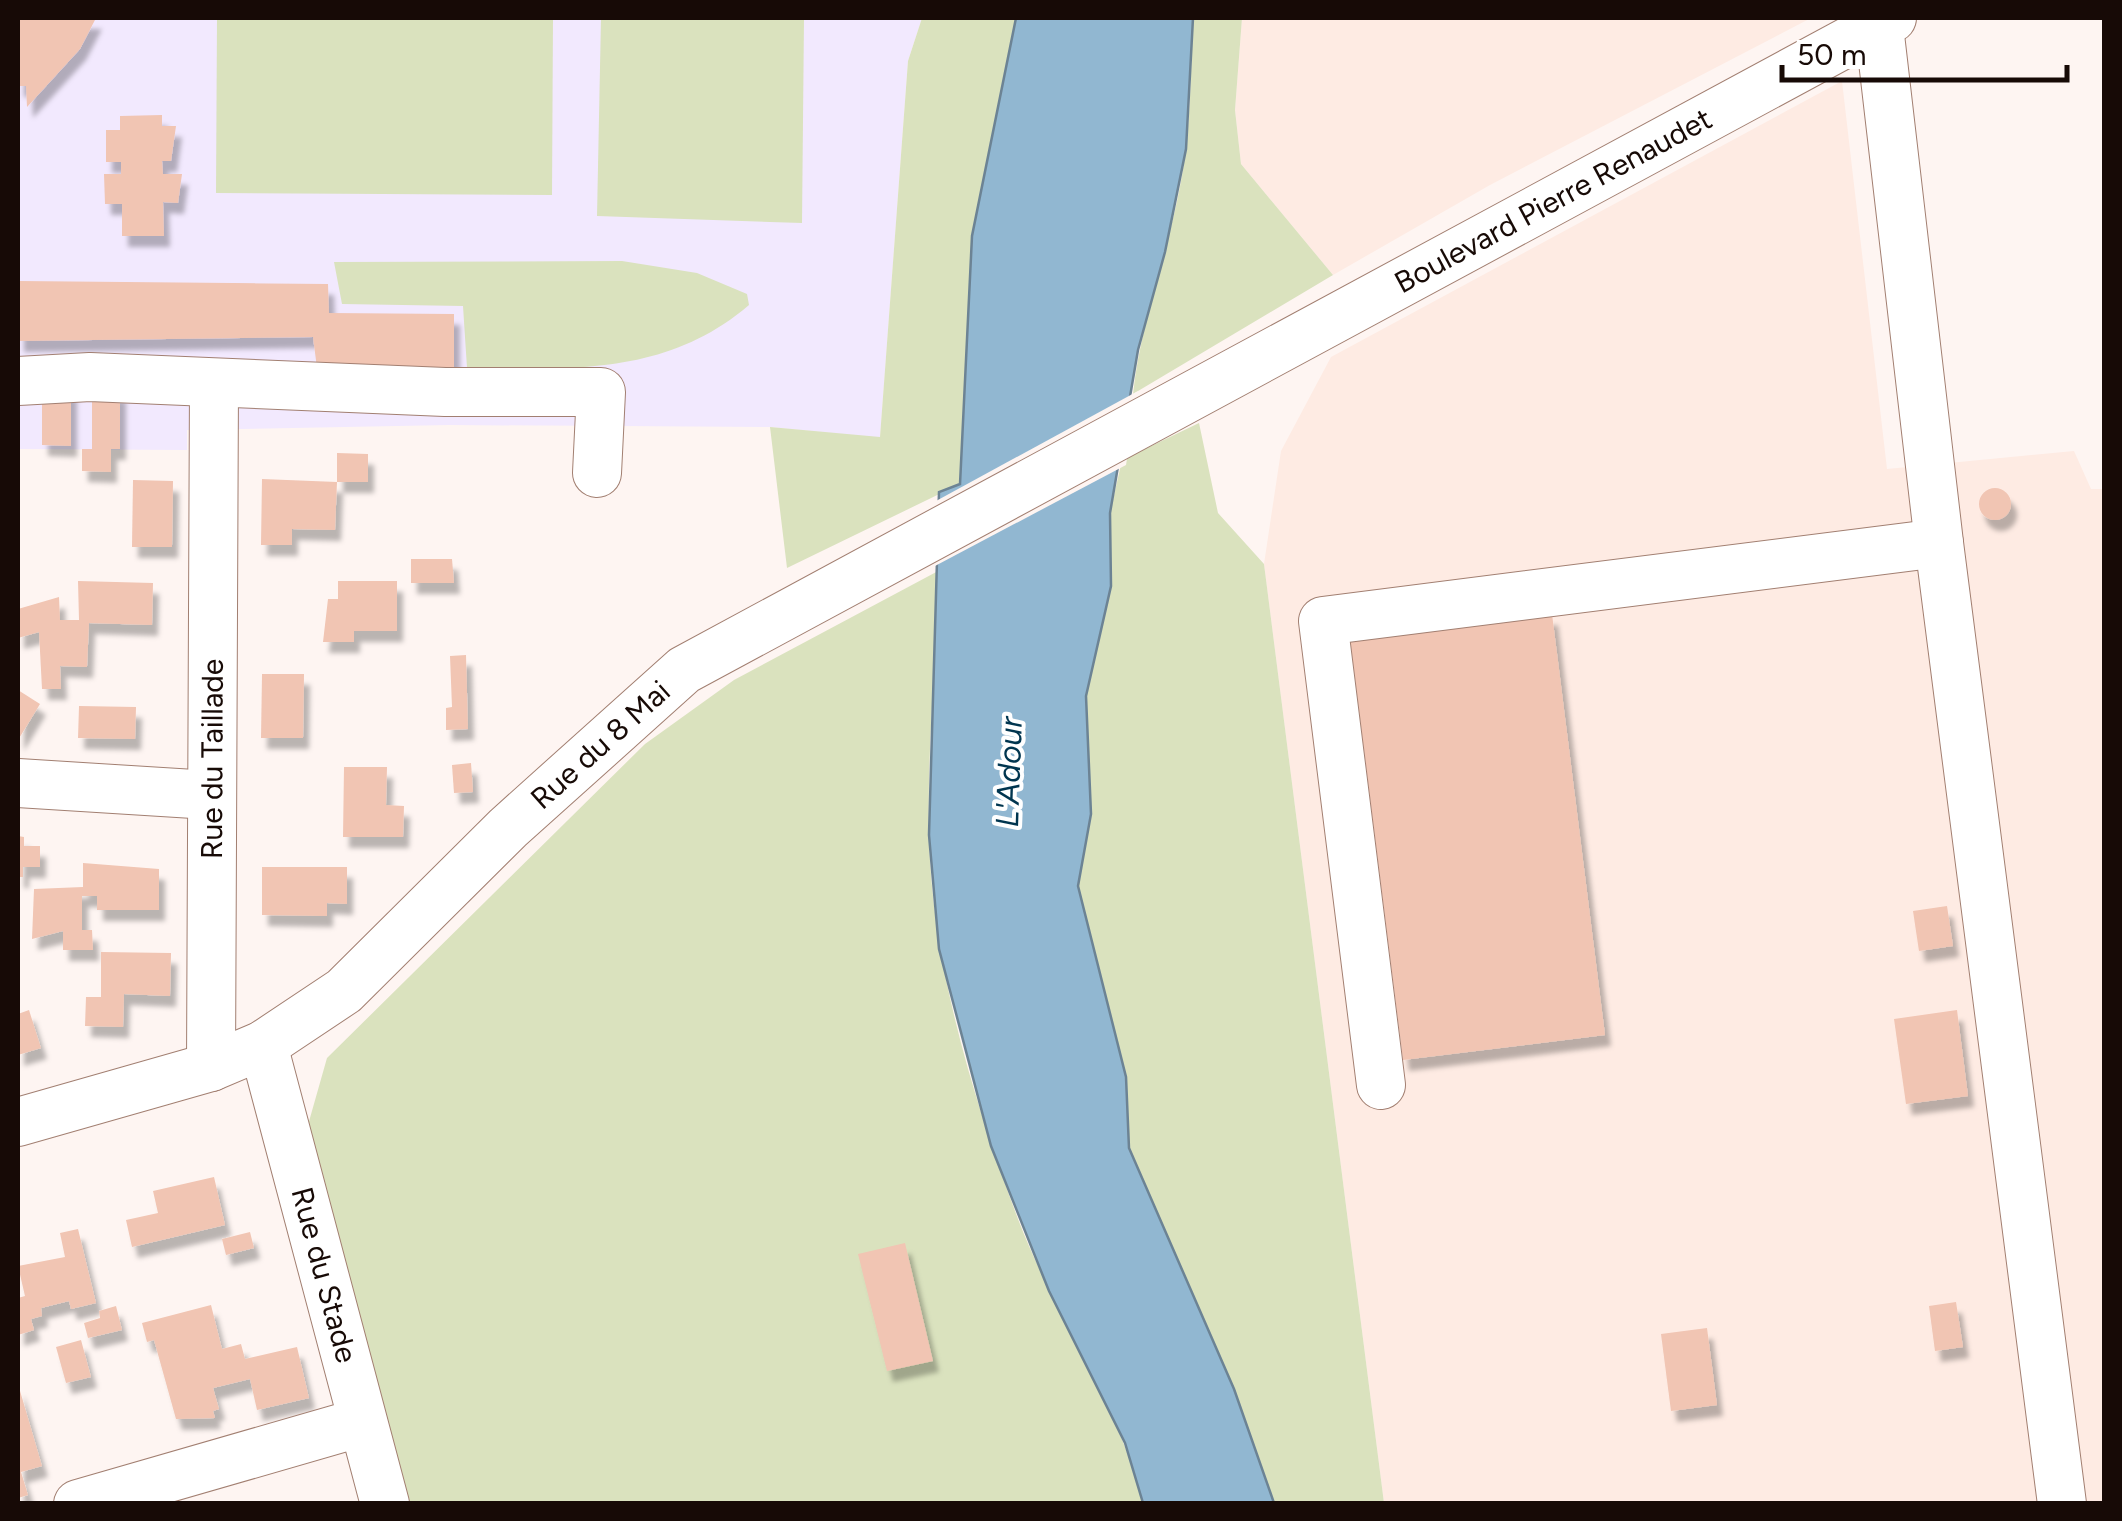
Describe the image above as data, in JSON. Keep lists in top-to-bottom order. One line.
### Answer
{"streets":{"street":["Boulevard Pierre Renaudet","Rue du 8 Mai","Rue du Taillade","Rue du Stade"]},"crossings":[["Boulevard Pierre Renaudet","Rue du 8 Mai"],["Rue du 8 Mai","Rue du Taillade"],["Rue du 8 Mai","Rue du Stade"]],"water":["L'Adour"],"scale_bar":"50 m"}
